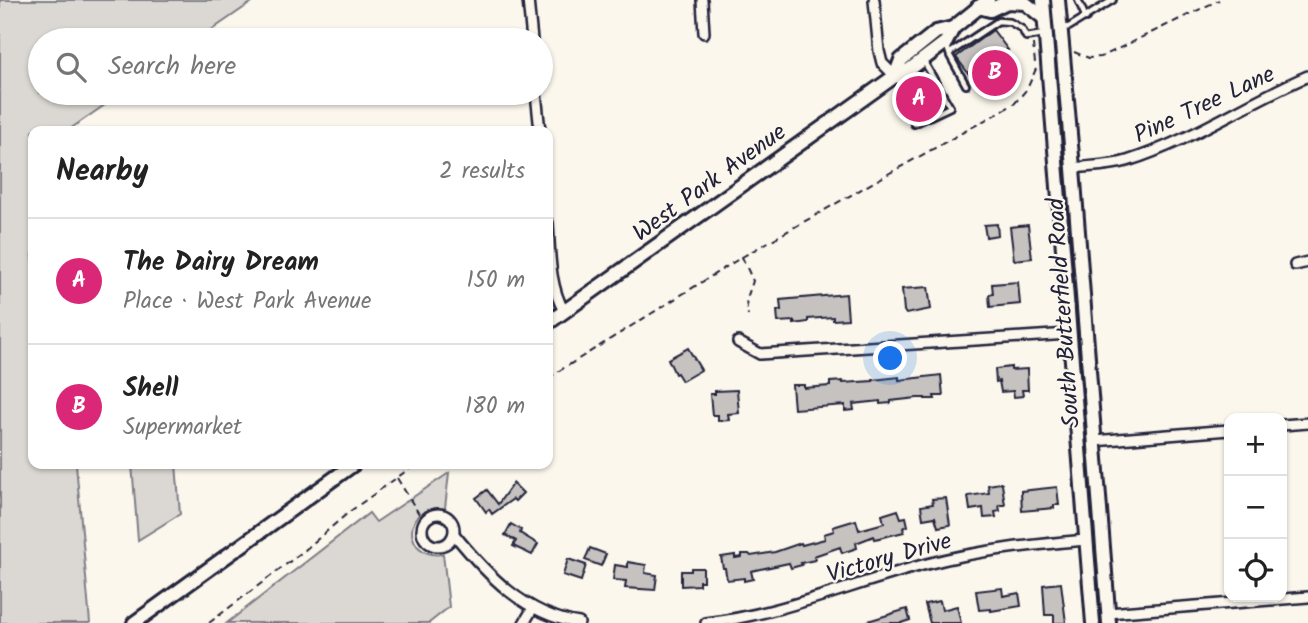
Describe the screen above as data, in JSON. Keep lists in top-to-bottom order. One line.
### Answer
{"streets":{"main road":["West Park Avenue","South Butterfield Road"],"street":["Pine Tree Lane","Victory Drive"]},"crossings":[["Pine Tree Lane","South Butterfield Road"],["South Butterfield Road","Victory Drive"]],"page":{"search":"Search here","pins":["B","A"],"heading":["Nearby","2 results"],"list":[{"mark":"A","name":"The Dairy Dream","note":"Place · West Park Avenue","value":"150 m"},{"mark":"B","name":"Shell","note":"Supermarket","value":"180 m"}],"map_buttons":["+","−"]}}
